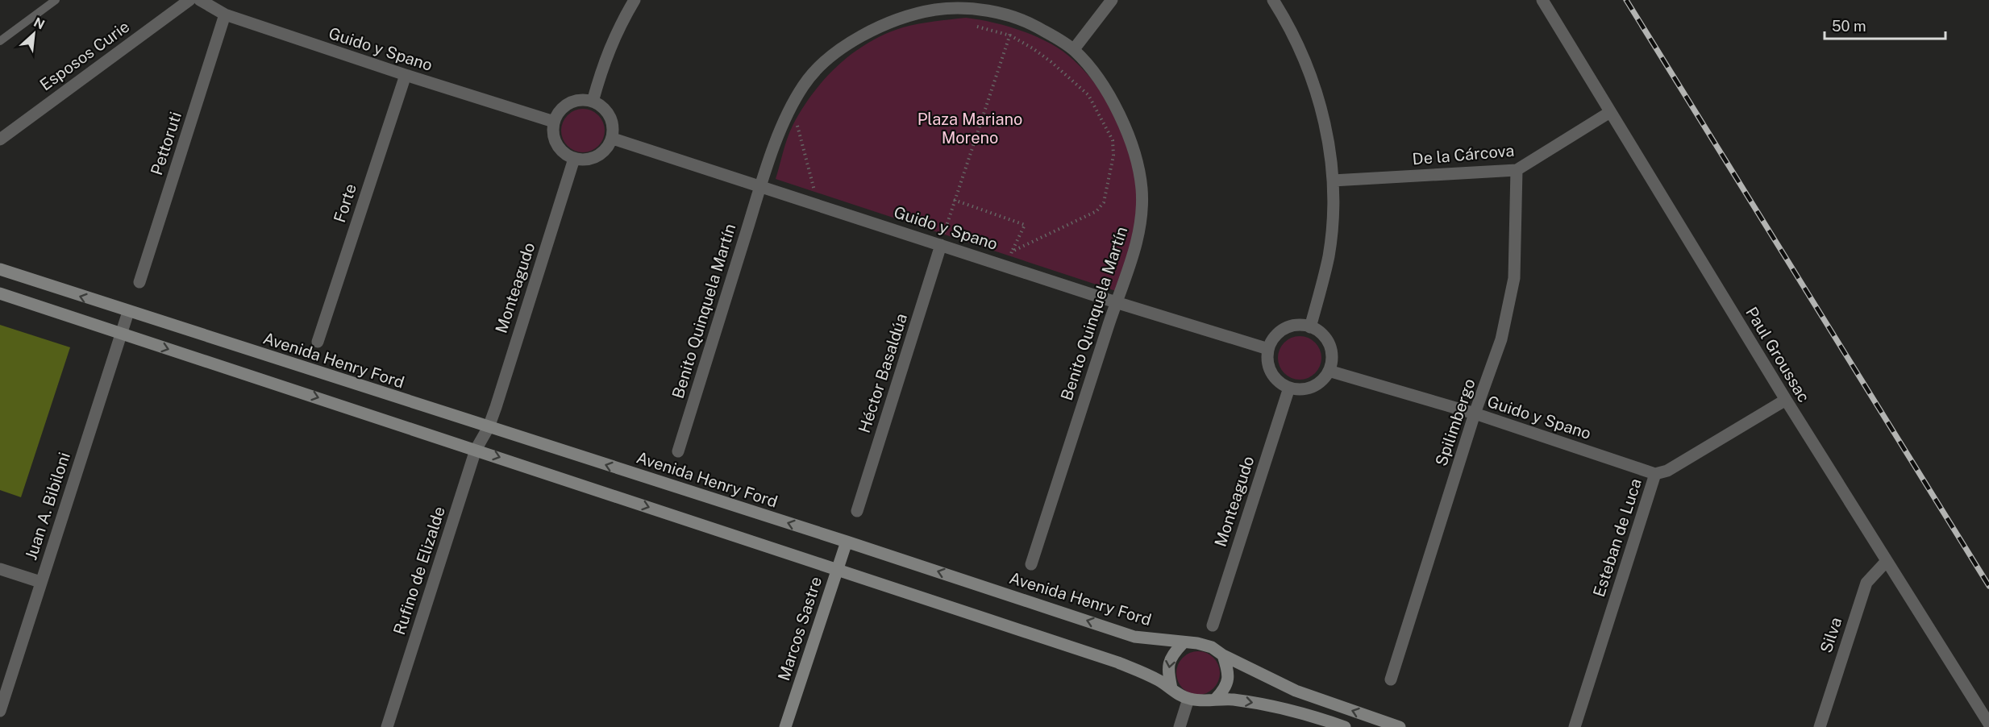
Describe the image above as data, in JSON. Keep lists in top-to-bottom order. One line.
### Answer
{"streets":{"main road":["Avenida Henry Ford","Marcos Sastre"],"street":["Guido y Spano","Esposos Curie","Pettoruti","De la Cárcova","Forte","Monteagudo","Benito Quinquela Martín","Paul Groussac","Héctor Basaldúa","Spilimbergo","Juan A. Bibiloni","Esteban de Luca","Rufino de Elizalde","Silva"]},"crossings":[["Guido y Spano","Pettoruti"],["Guido y Spano","Forte"],["Guido y Spano","Monteagudo"],["Guido y Spano","Benito Quinquela Martín"],["Guido y Spano","Héctor Basaldúa"],["Guido y Spano","Spilimbergo"],["Guido y Spano","Esteban de Luca"],["De la Cárcova","Paul Groussac"],["De la Cárcova","Spilimbergo"],["Monteagudo","Avenida Henry Ford"],["Monteagudo","Rufino de Elizalde"],["Paul Groussac","Esteban de Luca"],["Paul Groussac","Silva"],["Avenida Henry Ford","Juan A. Bibiloni"],["Avenida Henry Ford","Rufino de Elizalde"],["Avenida Henry Ford","Marcos Sastre"]],"parks":["Plaza Mariano Moreno"],"scale_bar":"50 m","north":"top right"}
